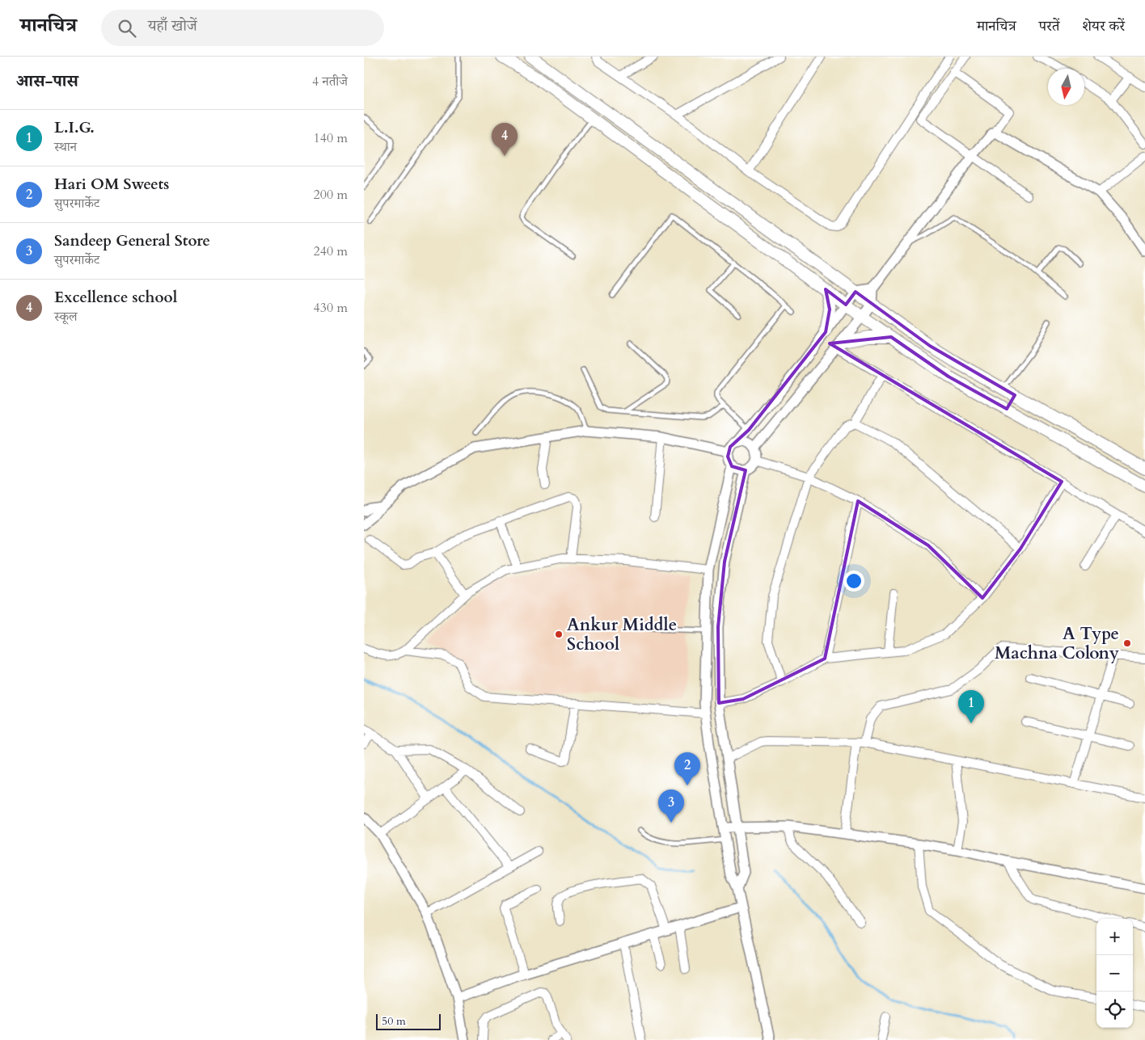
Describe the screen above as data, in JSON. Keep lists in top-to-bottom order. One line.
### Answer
{"places":["Ankur Middle School","A Type Machna Colony"],"scale_bar":"50 m","north":"bottom","page":{"header":"मानचित्र","search":"यहाँ खोजें","nav":["मानचित्र","परतें","शेयर करें"],"heading":["आस-पास","4 नतीजे"],"list":[{"mark":"1","name":"L.I.G.","note":"स्थान","value":"140 m"},{"mark":"2","name":"Hari OM Sweets","note":"सुपरमार्केट","value":"200 m"},{"mark":"3","name":"Sandeep General Store","note":"सुपरमार्केट","value":"240 m"},{"mark":"4","name":"Excellence school","note":"स्कूल","value":"430 m"}],"pins":["4","1","2","3"],"map_buttons":["+","−"],"scale":"50 m"}}
